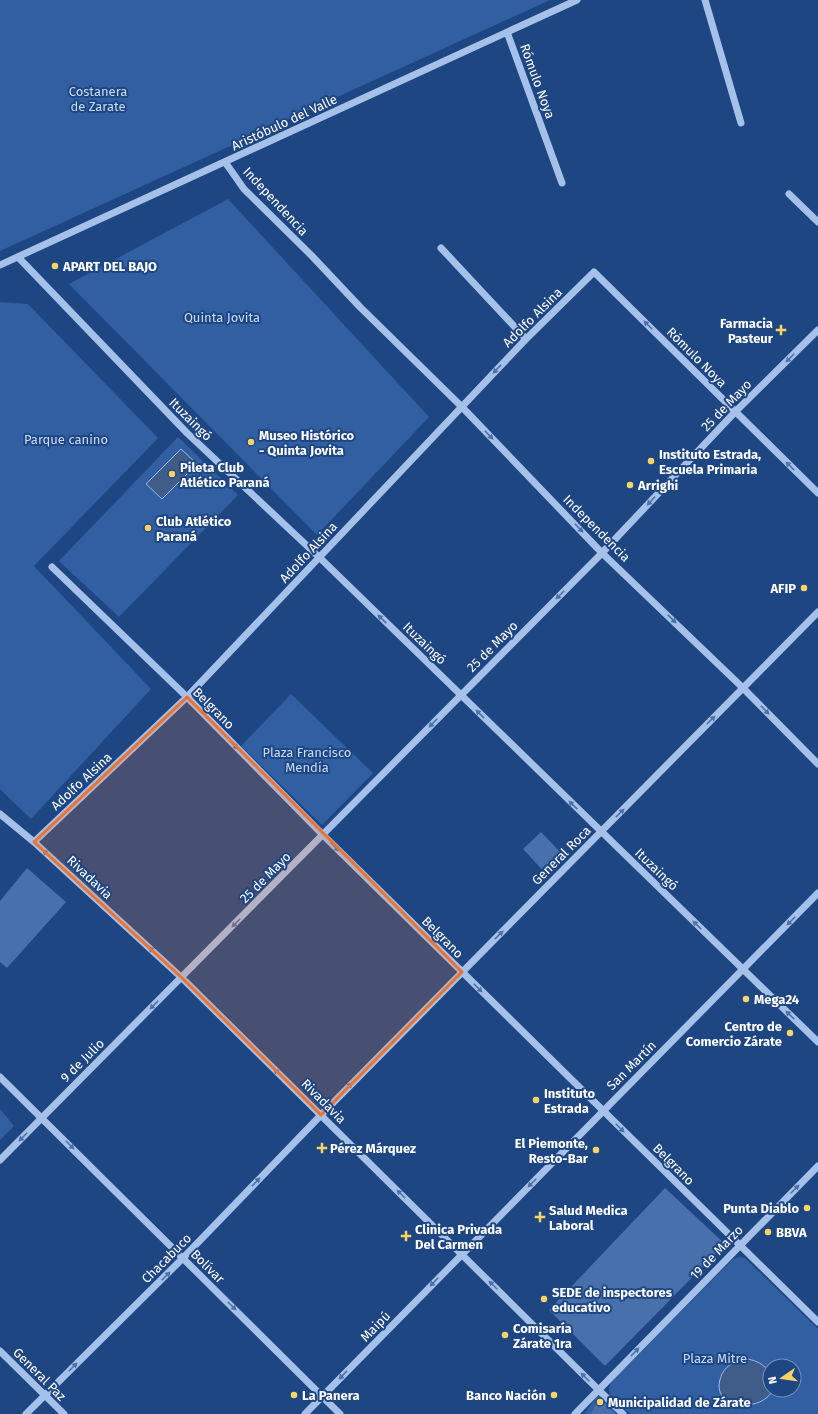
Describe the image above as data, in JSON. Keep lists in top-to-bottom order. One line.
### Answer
{"streets":{"street":["Rómulo Noya","Aristóbulo del Valle","Independencia","Adolfo Alsina","25 de Mayo","Ituzaingó","Belgrano","General Roca","Rivadavia","9 de Julio","San Martín","19 de Marzo","Chacabuco","Bolívar","Maipú","General Paz"]},"crossings":[["Rómulo Noya","Aristóbulo del Valle"],["Rómulo Noya","Adolfo Alsina"],["Rómulo Noya","25 de Mayo"],["Aristóbulo del Valle","Independencia"],["Aristóbulo del Valle","Ituzaingó"],["Independencia","Adolfo Alsina"],["Independencia","25 de Mayo"],["Independencia","General Roca"],["Adolfo Alsina","Ituzaingó"],["Adolfo Alsina","Belgrano"],["Adolfo Alsina","Rivadavia"],["25 de Mayo","Ituzaingó"],["25 de Mayo","Belgrano"],["25 de Mayo","Rivadavia"],["25 de Mayo","9 de Julio"],["Ituzaingó","General Roca"],["Ituzaingó","San Martín"],["Belgrano","General Roca"],["Belgrano","San Martín"],["Belgrano","19 de Marzo"],["General Roca","Rivadavia"],["General Roca","Chacabuco"],["Rivadavia","9 de Julio"],["Rivadavia","San Martín"],["Rivadavia","19 de Marzo"],["Rivadavia","Chacabuco"],["Rivadavia","Maipú"],["9 de Julio","Bolívar"],["San Martín","Maipú"],["Chacabuco","Bolívar"],["Chacabuco","General Paz"],["Bolívar","Maipú"]],"one_way":["Rómulo Noya","Independencia","25 de Mayo","Ituzaingó","Belgrano","General Roca","Rivadavia","9 de Julio","San Martín","19 de Marzo","Chacabuco","Bolívar","Maipú"],"parks":["Costanera de Zarate","Quinta Jovita","Parque canino","Plaza Francisco Mendía","Plaza Mitre"],"places":{"other":["APART DEL BAJO","Museo Histórico - Quinta Jovita","Instituto Estrada, Escuela Primaria","Pileta Club Atlético Paraná","Arrighi","Club Atlético Paraná","AFIP","Mega24","Centro de Comercio Zárate","Instituto Estrada","El Piemonte, Resto-Bar","Punta Diablo","BBVA","SEDE de inspectores educativo","Comisaría Zárate 1ra","La Panera","Banco Nación","Municipalidad de Zárate"],"health":["Farmacia Pasteur","Pérez Márquez","Salud Medica Laboral","Clinica Privada Del Carmen"]},"north":"left"}
